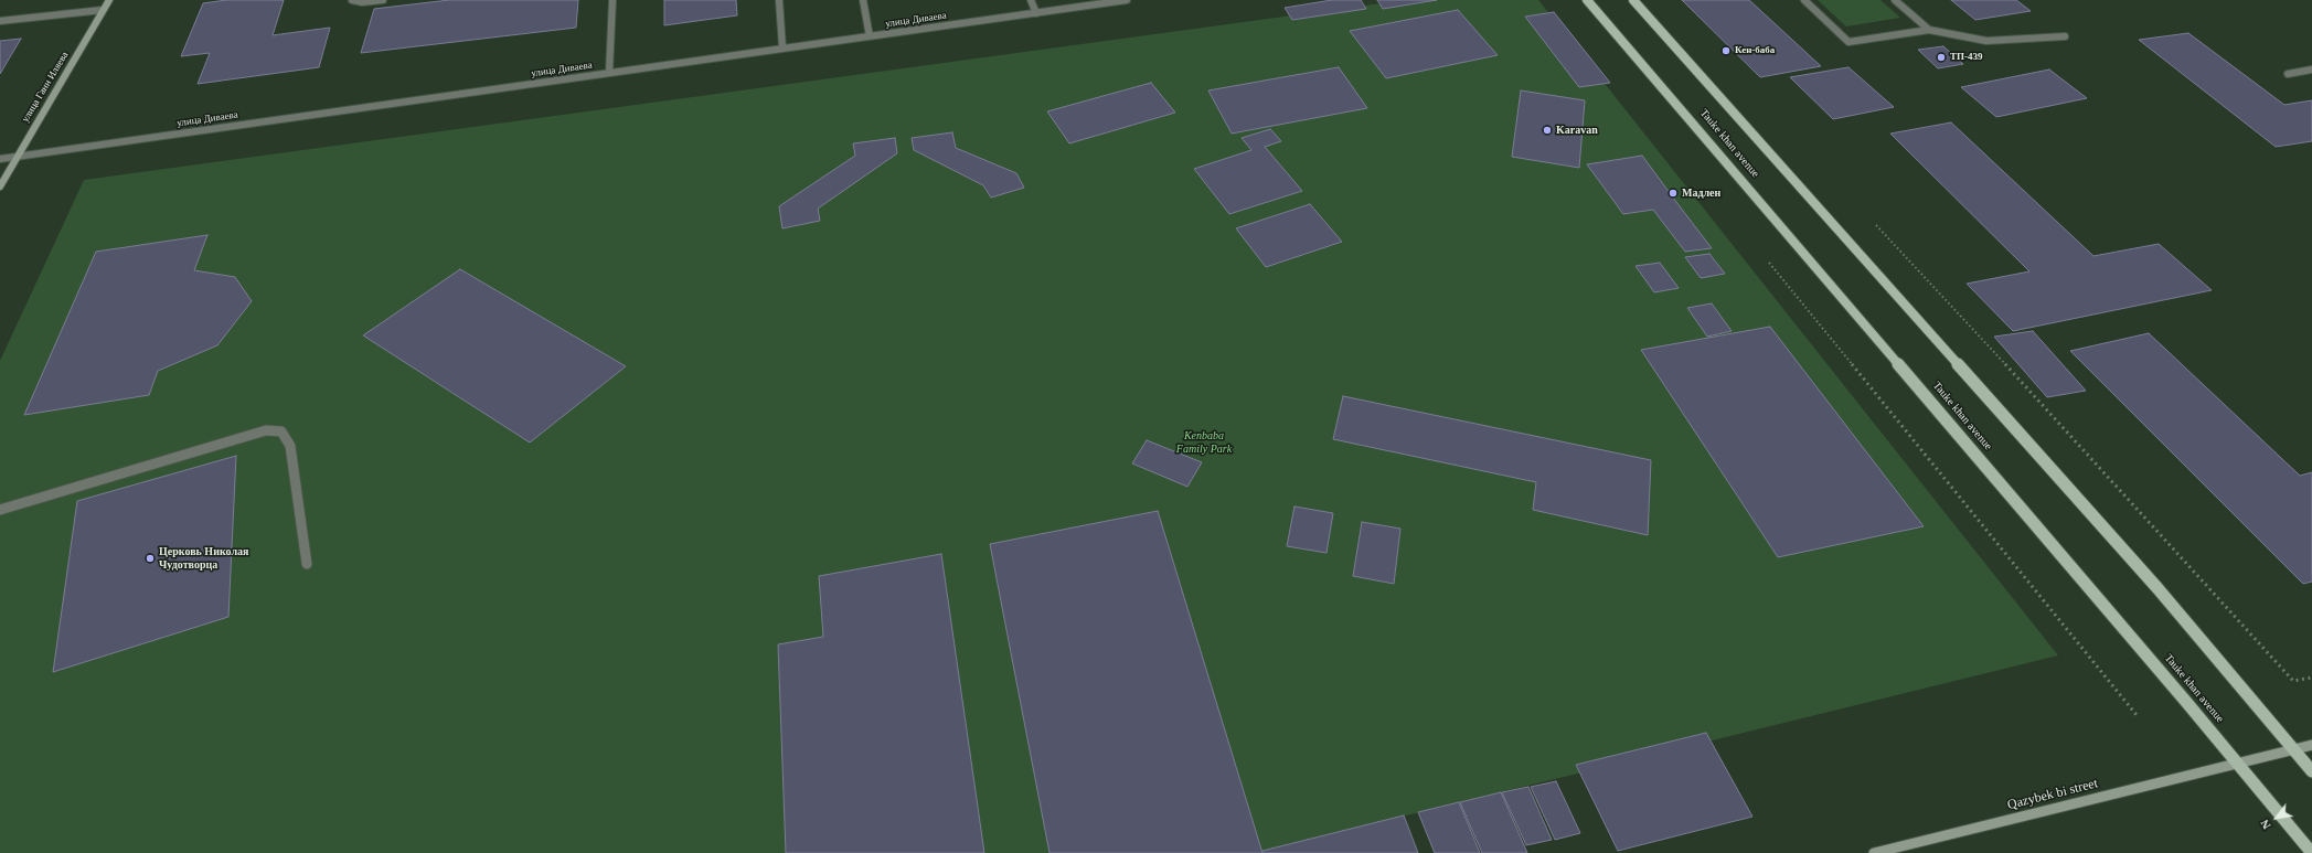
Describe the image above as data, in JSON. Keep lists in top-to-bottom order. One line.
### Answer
{"streets":{"main road":["Tauke khan avenue"],"street":["улица Диваева","улица Гани Иляева","Qazybek bi street"]},"crossings":[["улица Диваева","улица Гани Иляева"],["Tauke khan avenue","Qazybek bi street"]],"parks":["Kenbaba Family Park"],"places":["Кен-баба","ТП-439","Karavan","Мадлен","Церковь Николая Чудотворца"],"north":"bottom left"}
